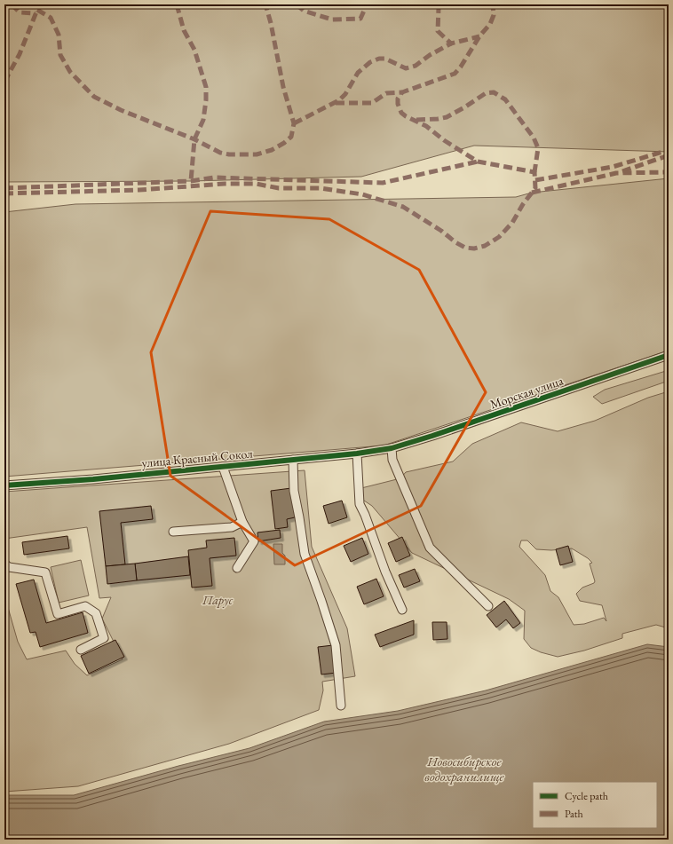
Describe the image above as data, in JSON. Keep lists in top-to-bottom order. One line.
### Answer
{"streets":{"street":["Морская улица","улица Красный Сокол"]},"crossings":[["Морская улица","улица Красный Сокол"]],"water":["Новосибирское водохранилище"],"parks":["Парус"],"legend":["Cycle path","Path"]}
